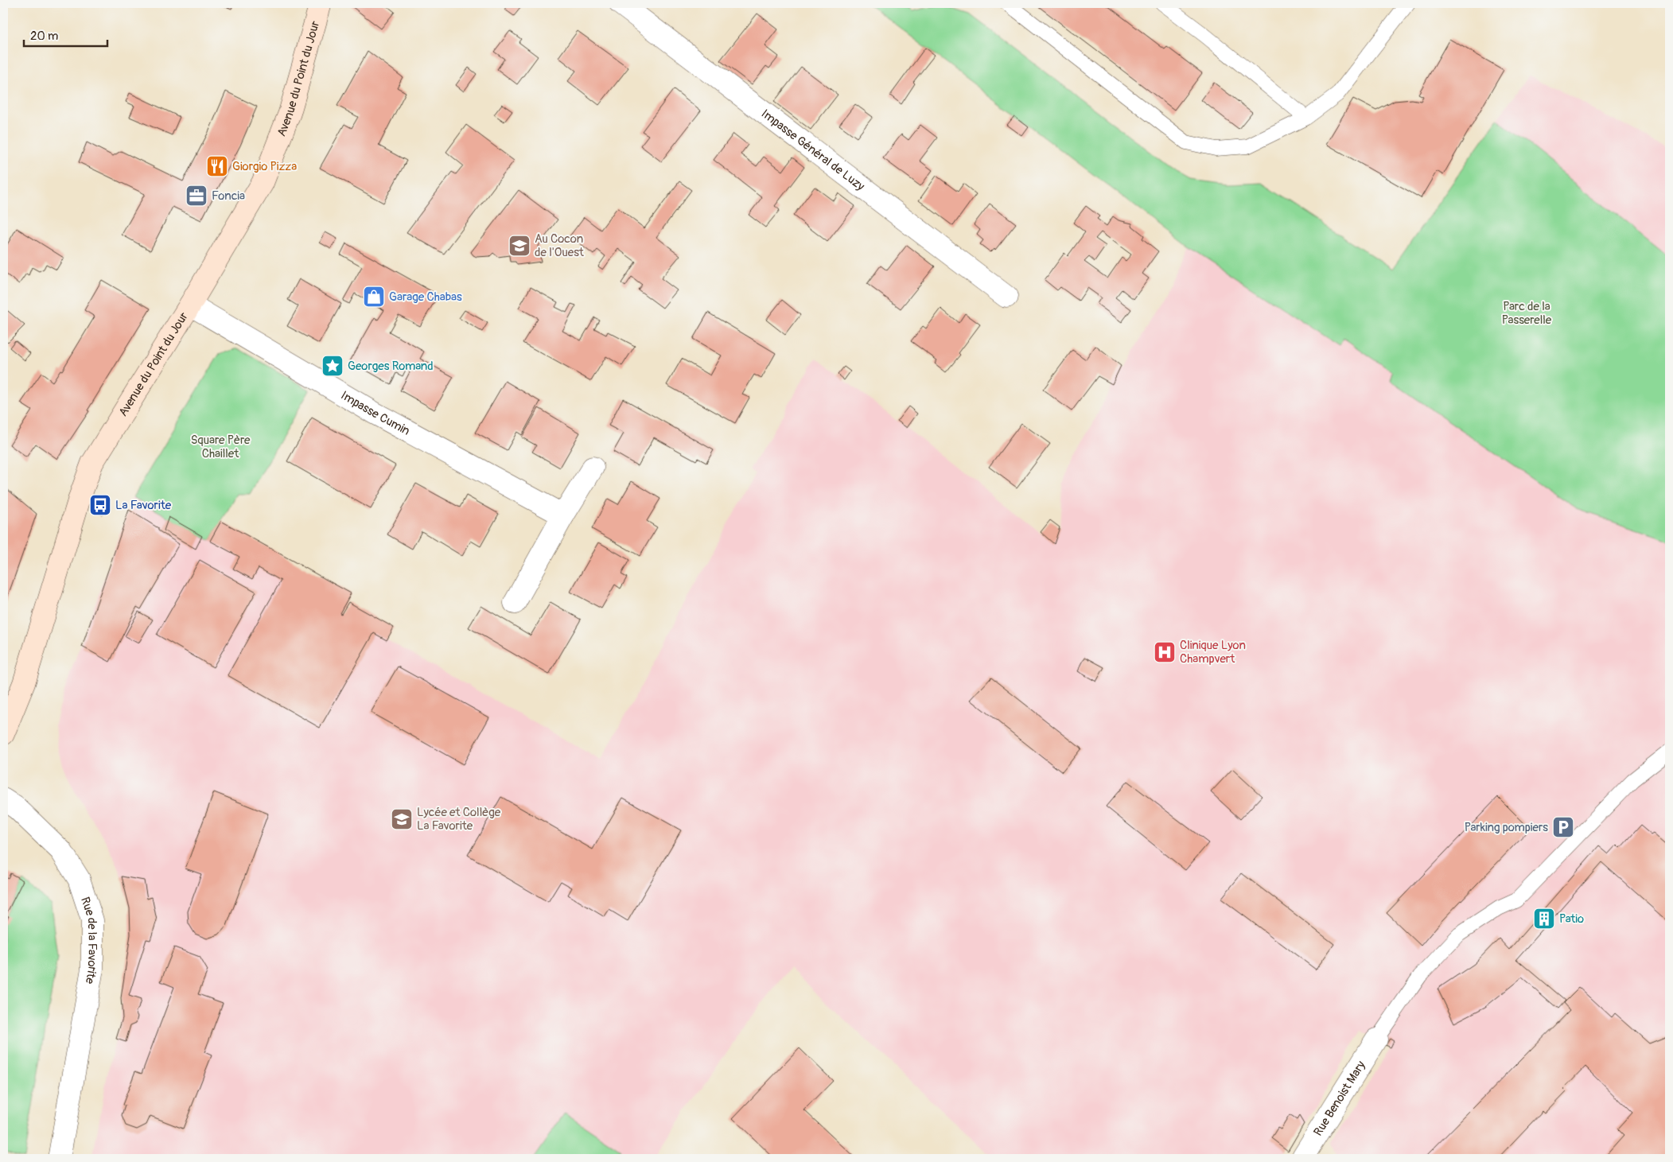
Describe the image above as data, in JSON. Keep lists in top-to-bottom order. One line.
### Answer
{"streets":{"main road":["Avenue du Point du Jour"],"street":["Impasse Général de Luzy","Impasse Cumin","Rue de la Favorite","Rue Benoist Mary"]},"crossings":[["Avenue du Point du Jour","Impasse Cumin"]],"parks":["Parc de la Passerelle","Square Père Chaillet"],"places":{"restaurant":["Giorgio Pizza"],"office":["Foncia"],"school or university":["Au Cocon de l'Ouest","Lycée et Collège La Favorite"],"shop":["Garage Chabas"],"place":["Georges Romand"],"bus stop":["La Favorite"],"hospital":["Clinique Lyon Champvert"],"parking":["Parking pompiers"],"building":["Patio"]},"scale_bar":"20 m"}
